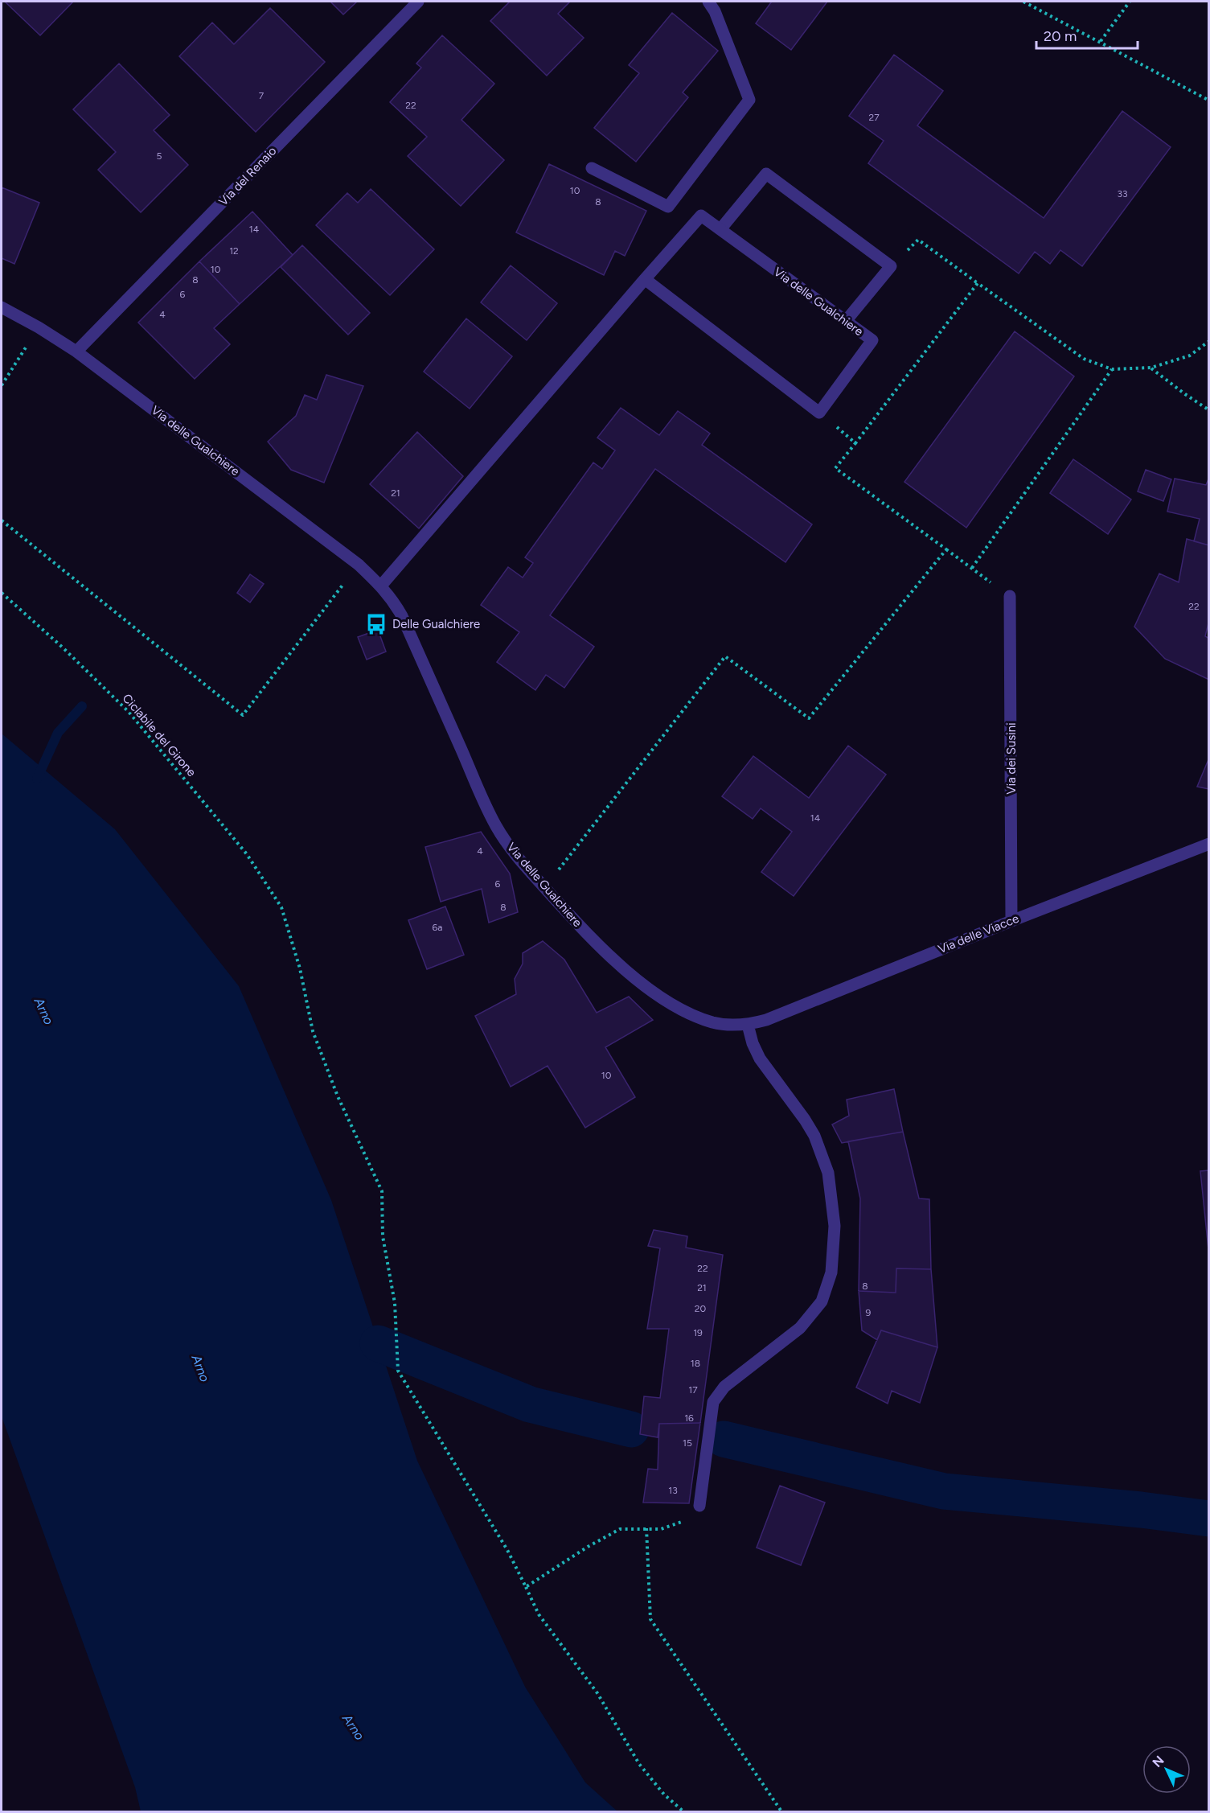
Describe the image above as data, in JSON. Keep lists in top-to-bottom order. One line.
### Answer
{"streets":{"street":["Via del Renaio","Via delle Gualchiere","Via dei Susini","Via delle Viacce"],"path":["Ciclabile del Girone"]},"crossings":[["Via del Renaio","Via delle Gualchiere"],["Via delle Gualchiere","Via delle Viacce"],["Via dei Susini","Via delle Viacce"]],"water":["Arno"],"places":{"bus stop":["Delle Gualchiere"]},"house_numbers":["7","22","27","5","10","33","8","14","12","10","8","6","4","21","22","14","4","6","8","6a","10","22","8","21","20","9","19","18","17","16","15","13"],"scale_bar":"20 m","north":"top left"}
